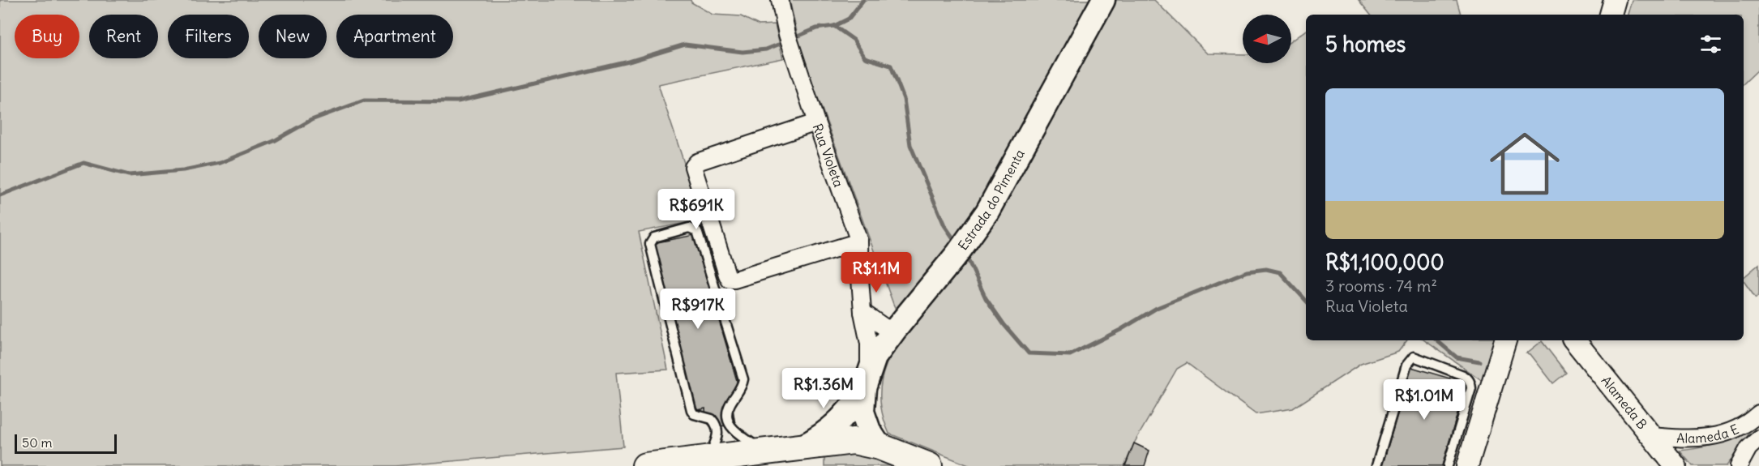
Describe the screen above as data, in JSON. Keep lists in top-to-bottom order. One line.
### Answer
{"streets":{"main road":["Estrada do Pimenta"],"street":["Rua Violeta","Alameda B","Alameda E"]},"crossings":[["Rua Violeta","Estrada do Pimenta"],["Alameda B","Alameda E"]],"scale_bar":"50 m","north":"left","page":{"chip":["Buy","Rent","Filters","New","Apartment"],"heading":"5 homes","list":[{"name":"R$1,100,000","note":"3 rooms · 74 m² · Rua Violeta"}],"price":["R$691K","R$1.1M","R$917K","R$1.36M","R$1.01M"],"scale":"50 m"}}
